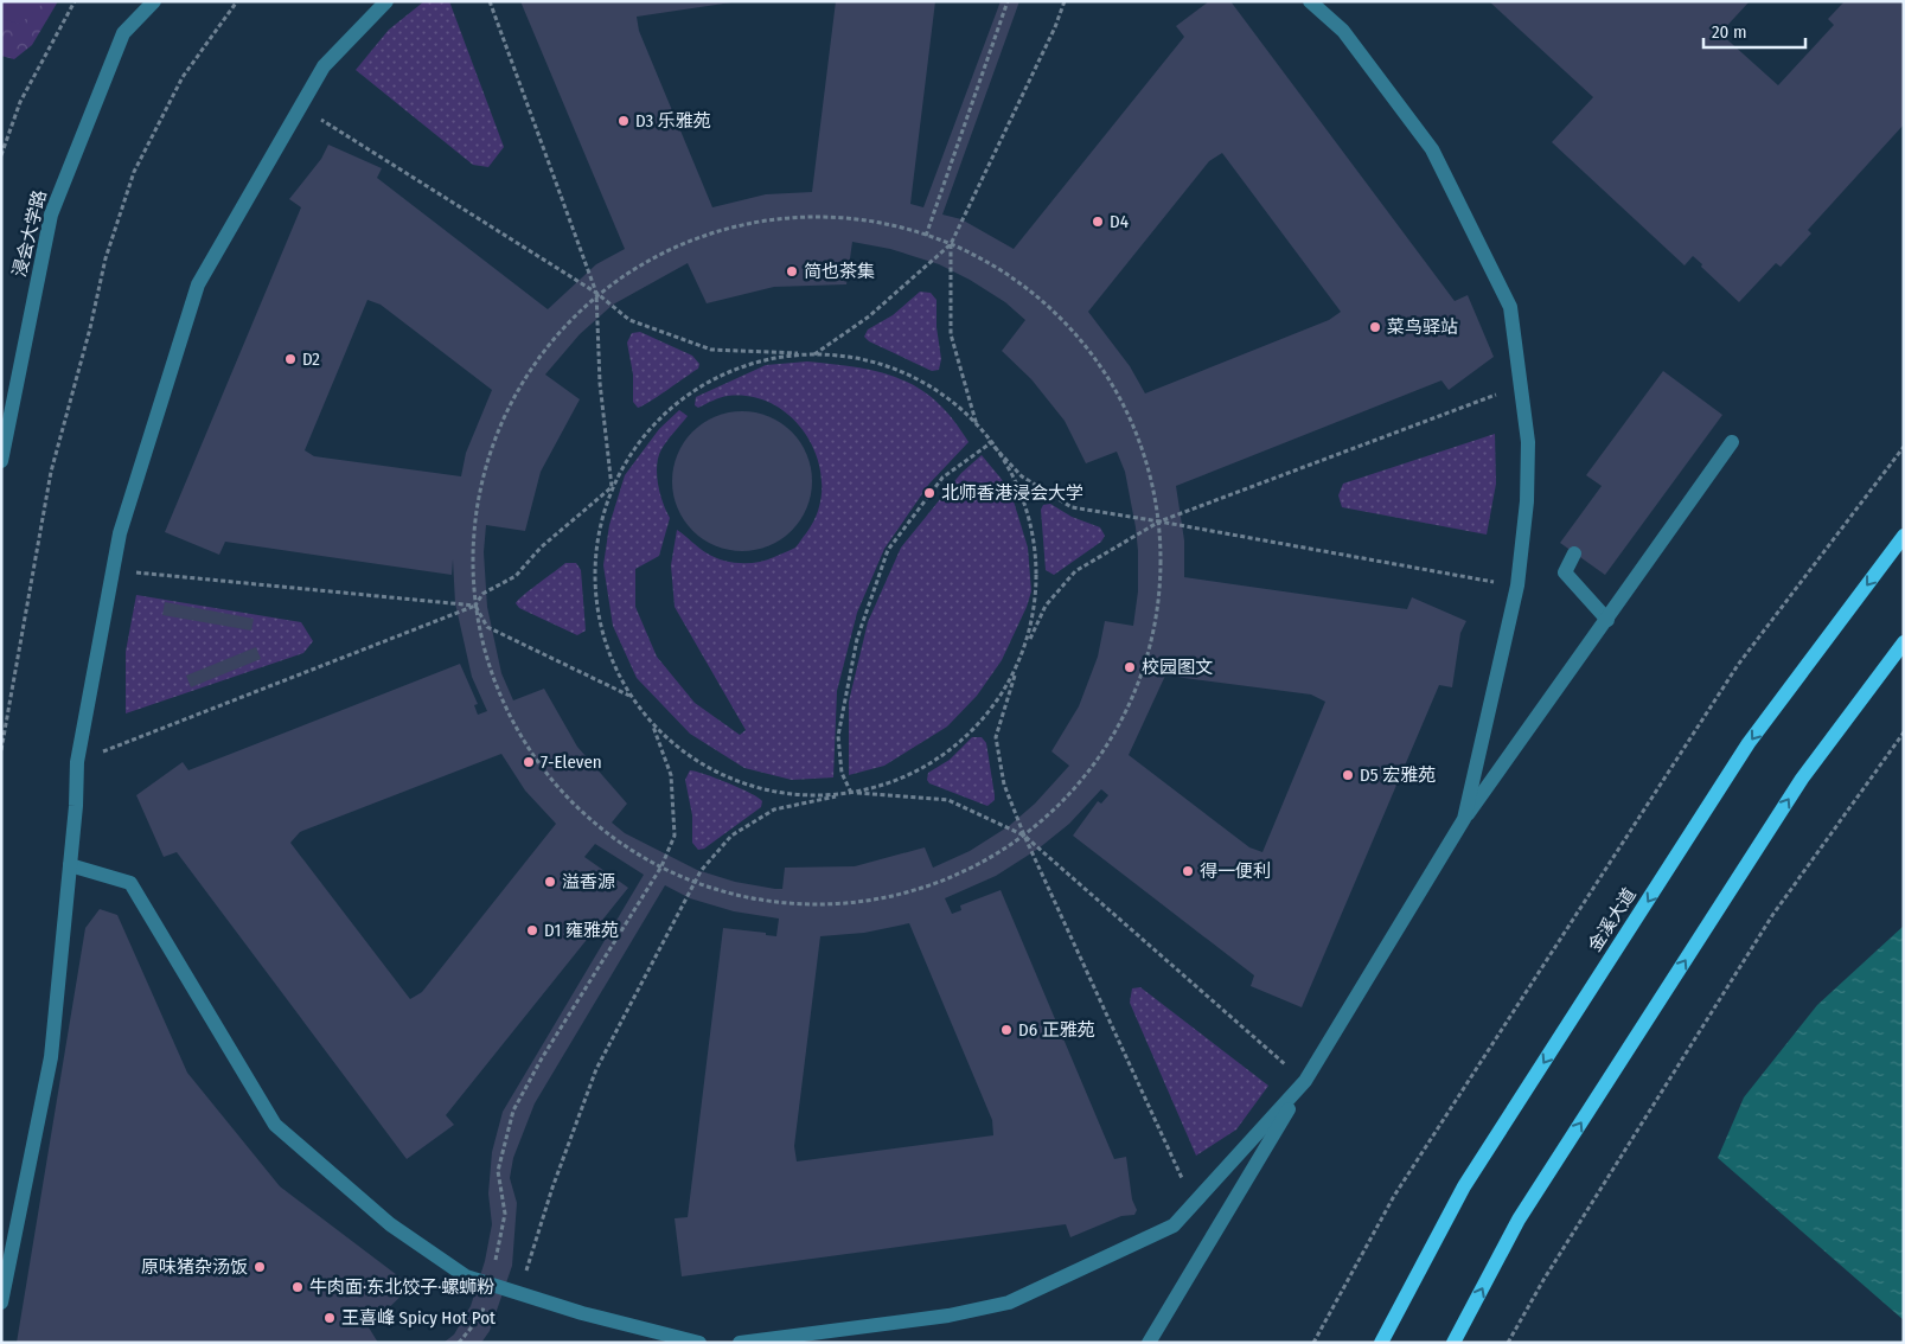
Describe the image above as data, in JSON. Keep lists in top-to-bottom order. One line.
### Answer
{"streets":{"main road":["金溪大道"],"street":["浸会大学路"]},"places":["D3 乐雅苑","D4","简也茶集","菜鸟驿站","D2","北师香港浸会大学","校园图文","7-Eleven","D5 宏雅苑","得一便利","溢香源","D1 雍雅苑","D6 正雅苑","原味猪杂汤饭","牛肉面·东北饺子·螺蛳粉","王喜峰 Spicy Hot Pot"],"scale_bar":"20 m"}
